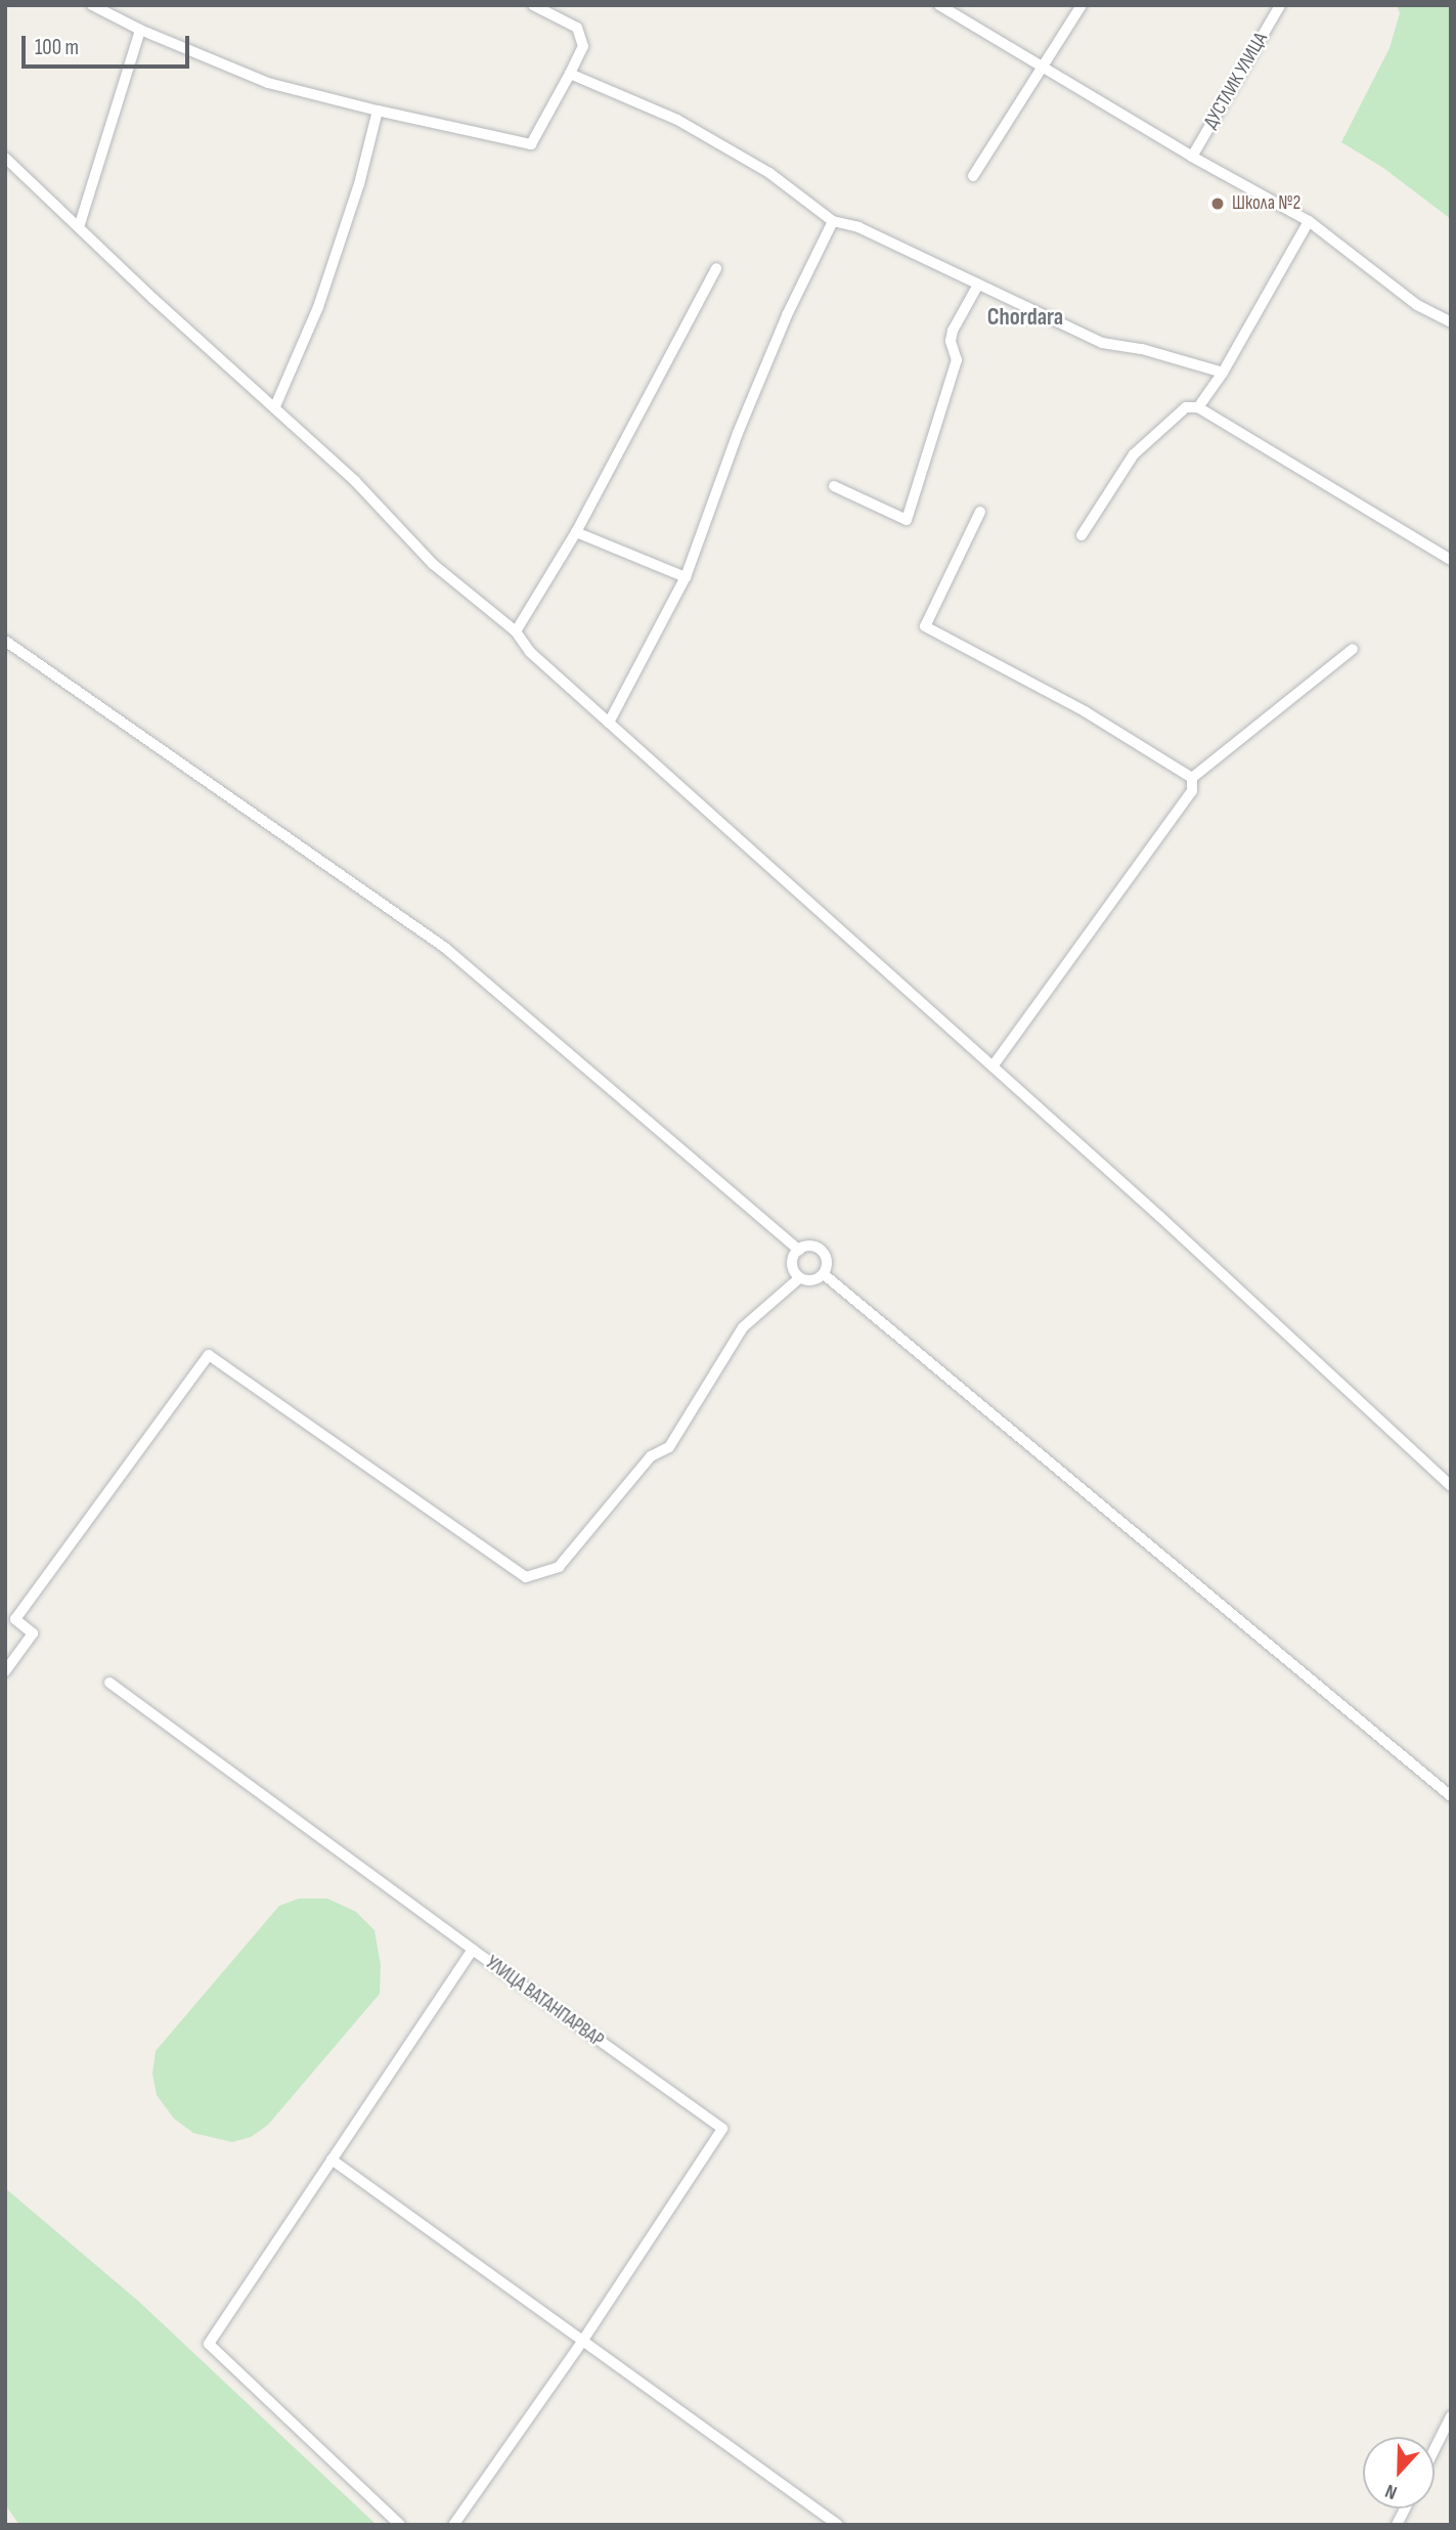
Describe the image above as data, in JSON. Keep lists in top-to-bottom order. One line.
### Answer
{"streets":{"street":["ДУСТЛИК УЛИЦА","УЛИЦА ВАТАНПАРВАР"]},"districts":["Chordara"],"places":["Школа №2"],"scale_bar":"100 m","north":"bottom"}
